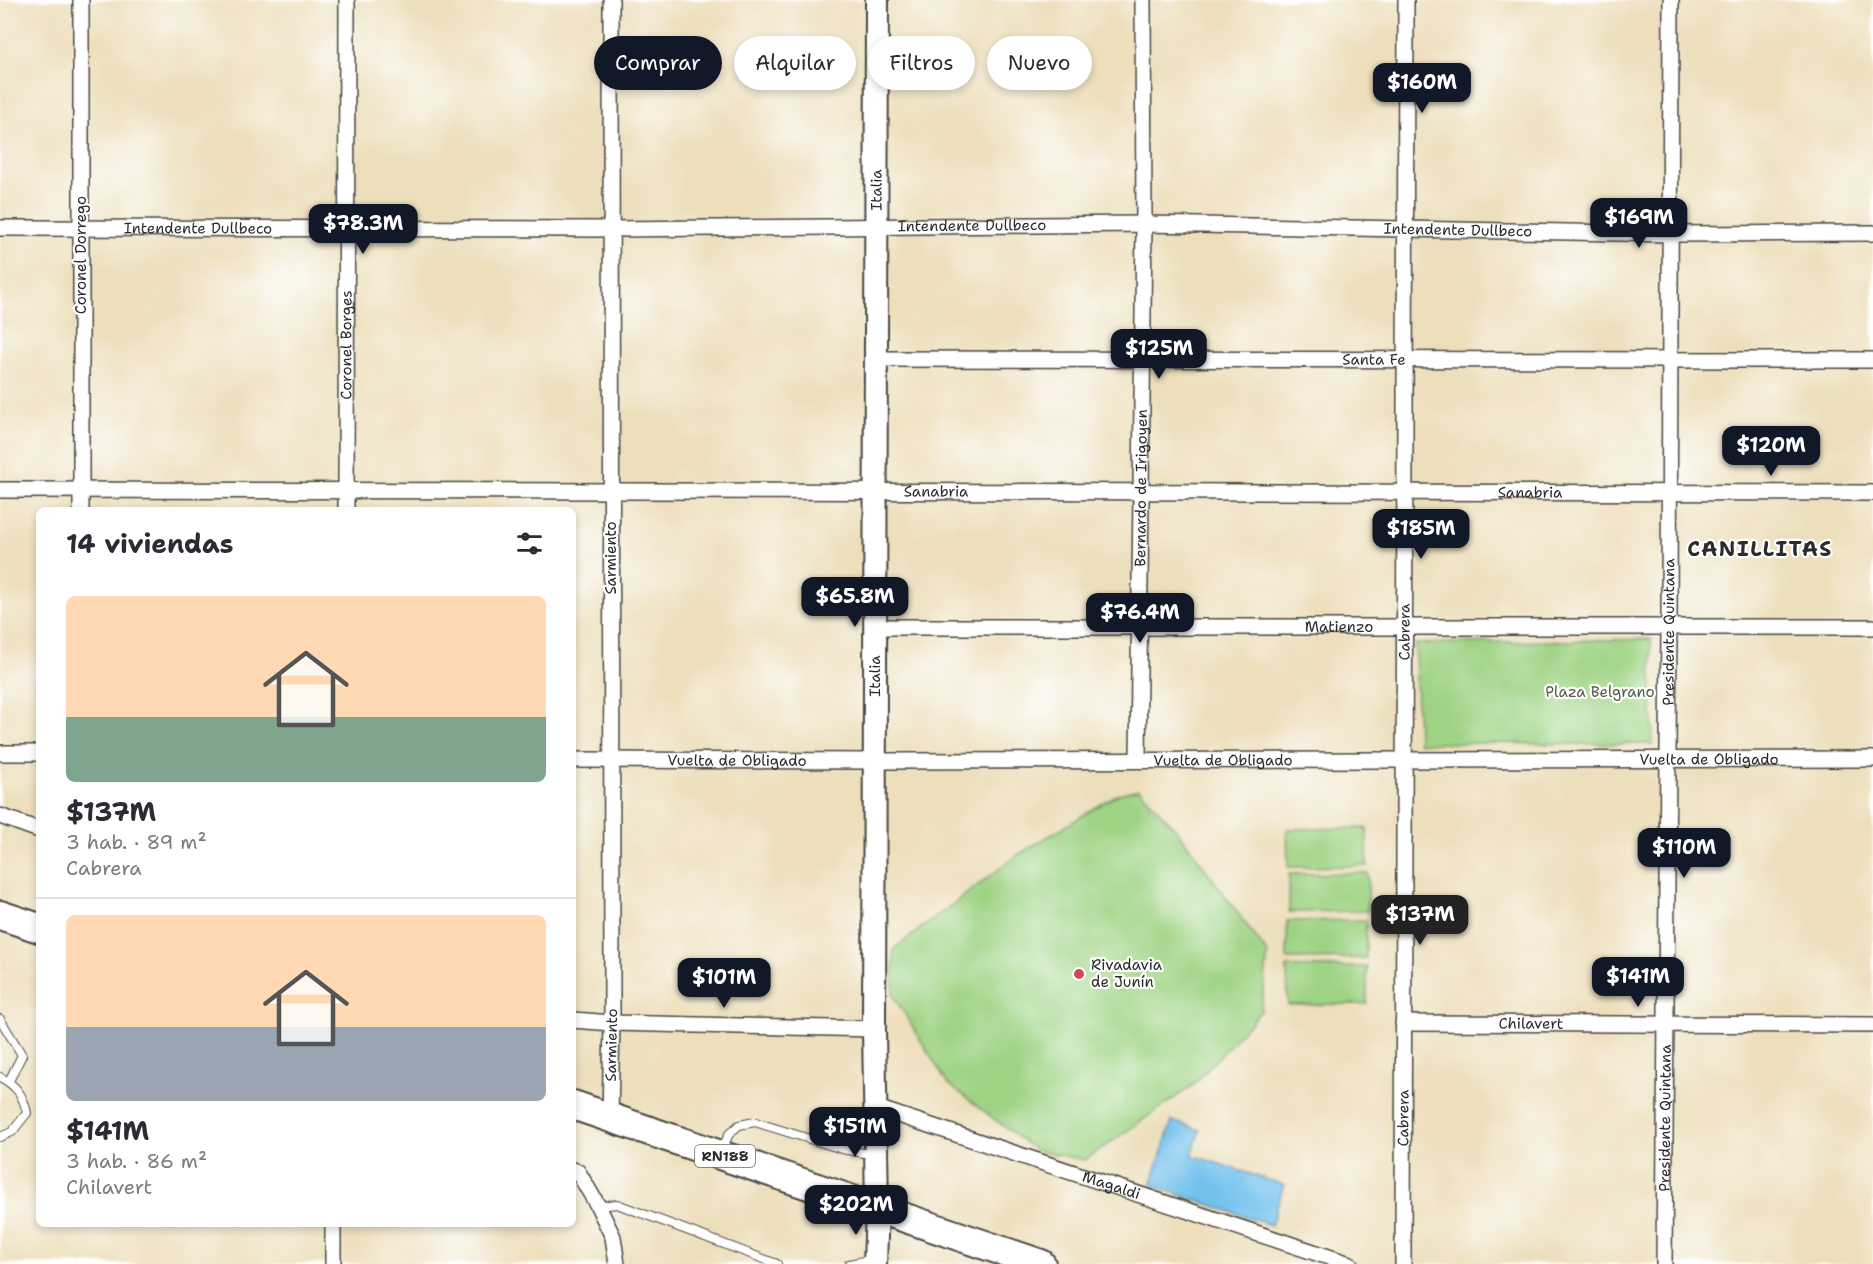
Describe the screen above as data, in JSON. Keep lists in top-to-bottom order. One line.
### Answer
{"streets":{"highway":["RN188"],"street":["Italia","Intendente Dullbeco","Coronel Dorrego","Coronel Borges","Santa Fe","Bernardo de Irigoyen","Sanabria","Sarmiento","Matienzo","Cabrera","Presidente Quintana","Vuelta de Obligado","Chilavert","Magaldi"]},"crossings":[["Italia","Intendente Dullbeco"],["Italia","Santa Fe"],["Italia","Sanabria"],["Italia","Matienzo"],["Italia","Vuelta de Obligado"],["Italia","RN188"],["Italia","Magaldi"],["Intendente Dullbeco","Coronel Dorrego"],["Intendente Dullbeco","Coronel Borges"],["Intendente Dullbeco","Bernardo de Irigoyen"],["Intendente Dullbeco","Sarmiento"],["Intendente Dullbeco","Cabrera"],["Intendente Dullbeco","Presidente Quintana"],["Coronel Dorrego","Sanabria"],["Coronel Borges","Sanabria"],["Santa Fe","Bernardo de Irigoyen"],["Santa Fe","Cabrera"],["Santa Fe","Presidente Quintana"],["Bernardo de Irigoyen","Sanabria"],["Bernardo de Irigoyen","Matienzo"],["Bernardo de Irigoyen","Vuelta de Obligado"],["Sanabria","Sarmiento"],["Sanabria","Cabrera"],["Sanabria","Presidente Quintana"],["Sarmiento","Vuelta de Obligado"],["Sarmiento","RN188"],["Matienzo","Cabrera"],["Matienzo","Presidente Quintana"],["Cabrera","Vuelta de Obligado"],["Cabrera","Chilavert"],["Presidente Quintana","Vuelta de Obligado"],["Presidente Quintana","Chilavert"]],"districts":["CANILLITAS"],"parks":["Plaza Belgrano"],"places":["Rivadavia de Junín"],"page":{"chip":["Comprar","Alquilar","Filtros","Nuevo"],"price":["$160M","$169M","$78.3M","$125M","$120M","$185M","$65.8M","$76.4M","$110M","$137M","$141M","$101M","$151M","$202M"],"heading":"14 viviendas","list":[{"name":"$137M","note":"3 hab. · 89 m² · Cabrera"},{"name":"$141M","note":"3 hab. · 86 m² · Chilavert"}]}}
